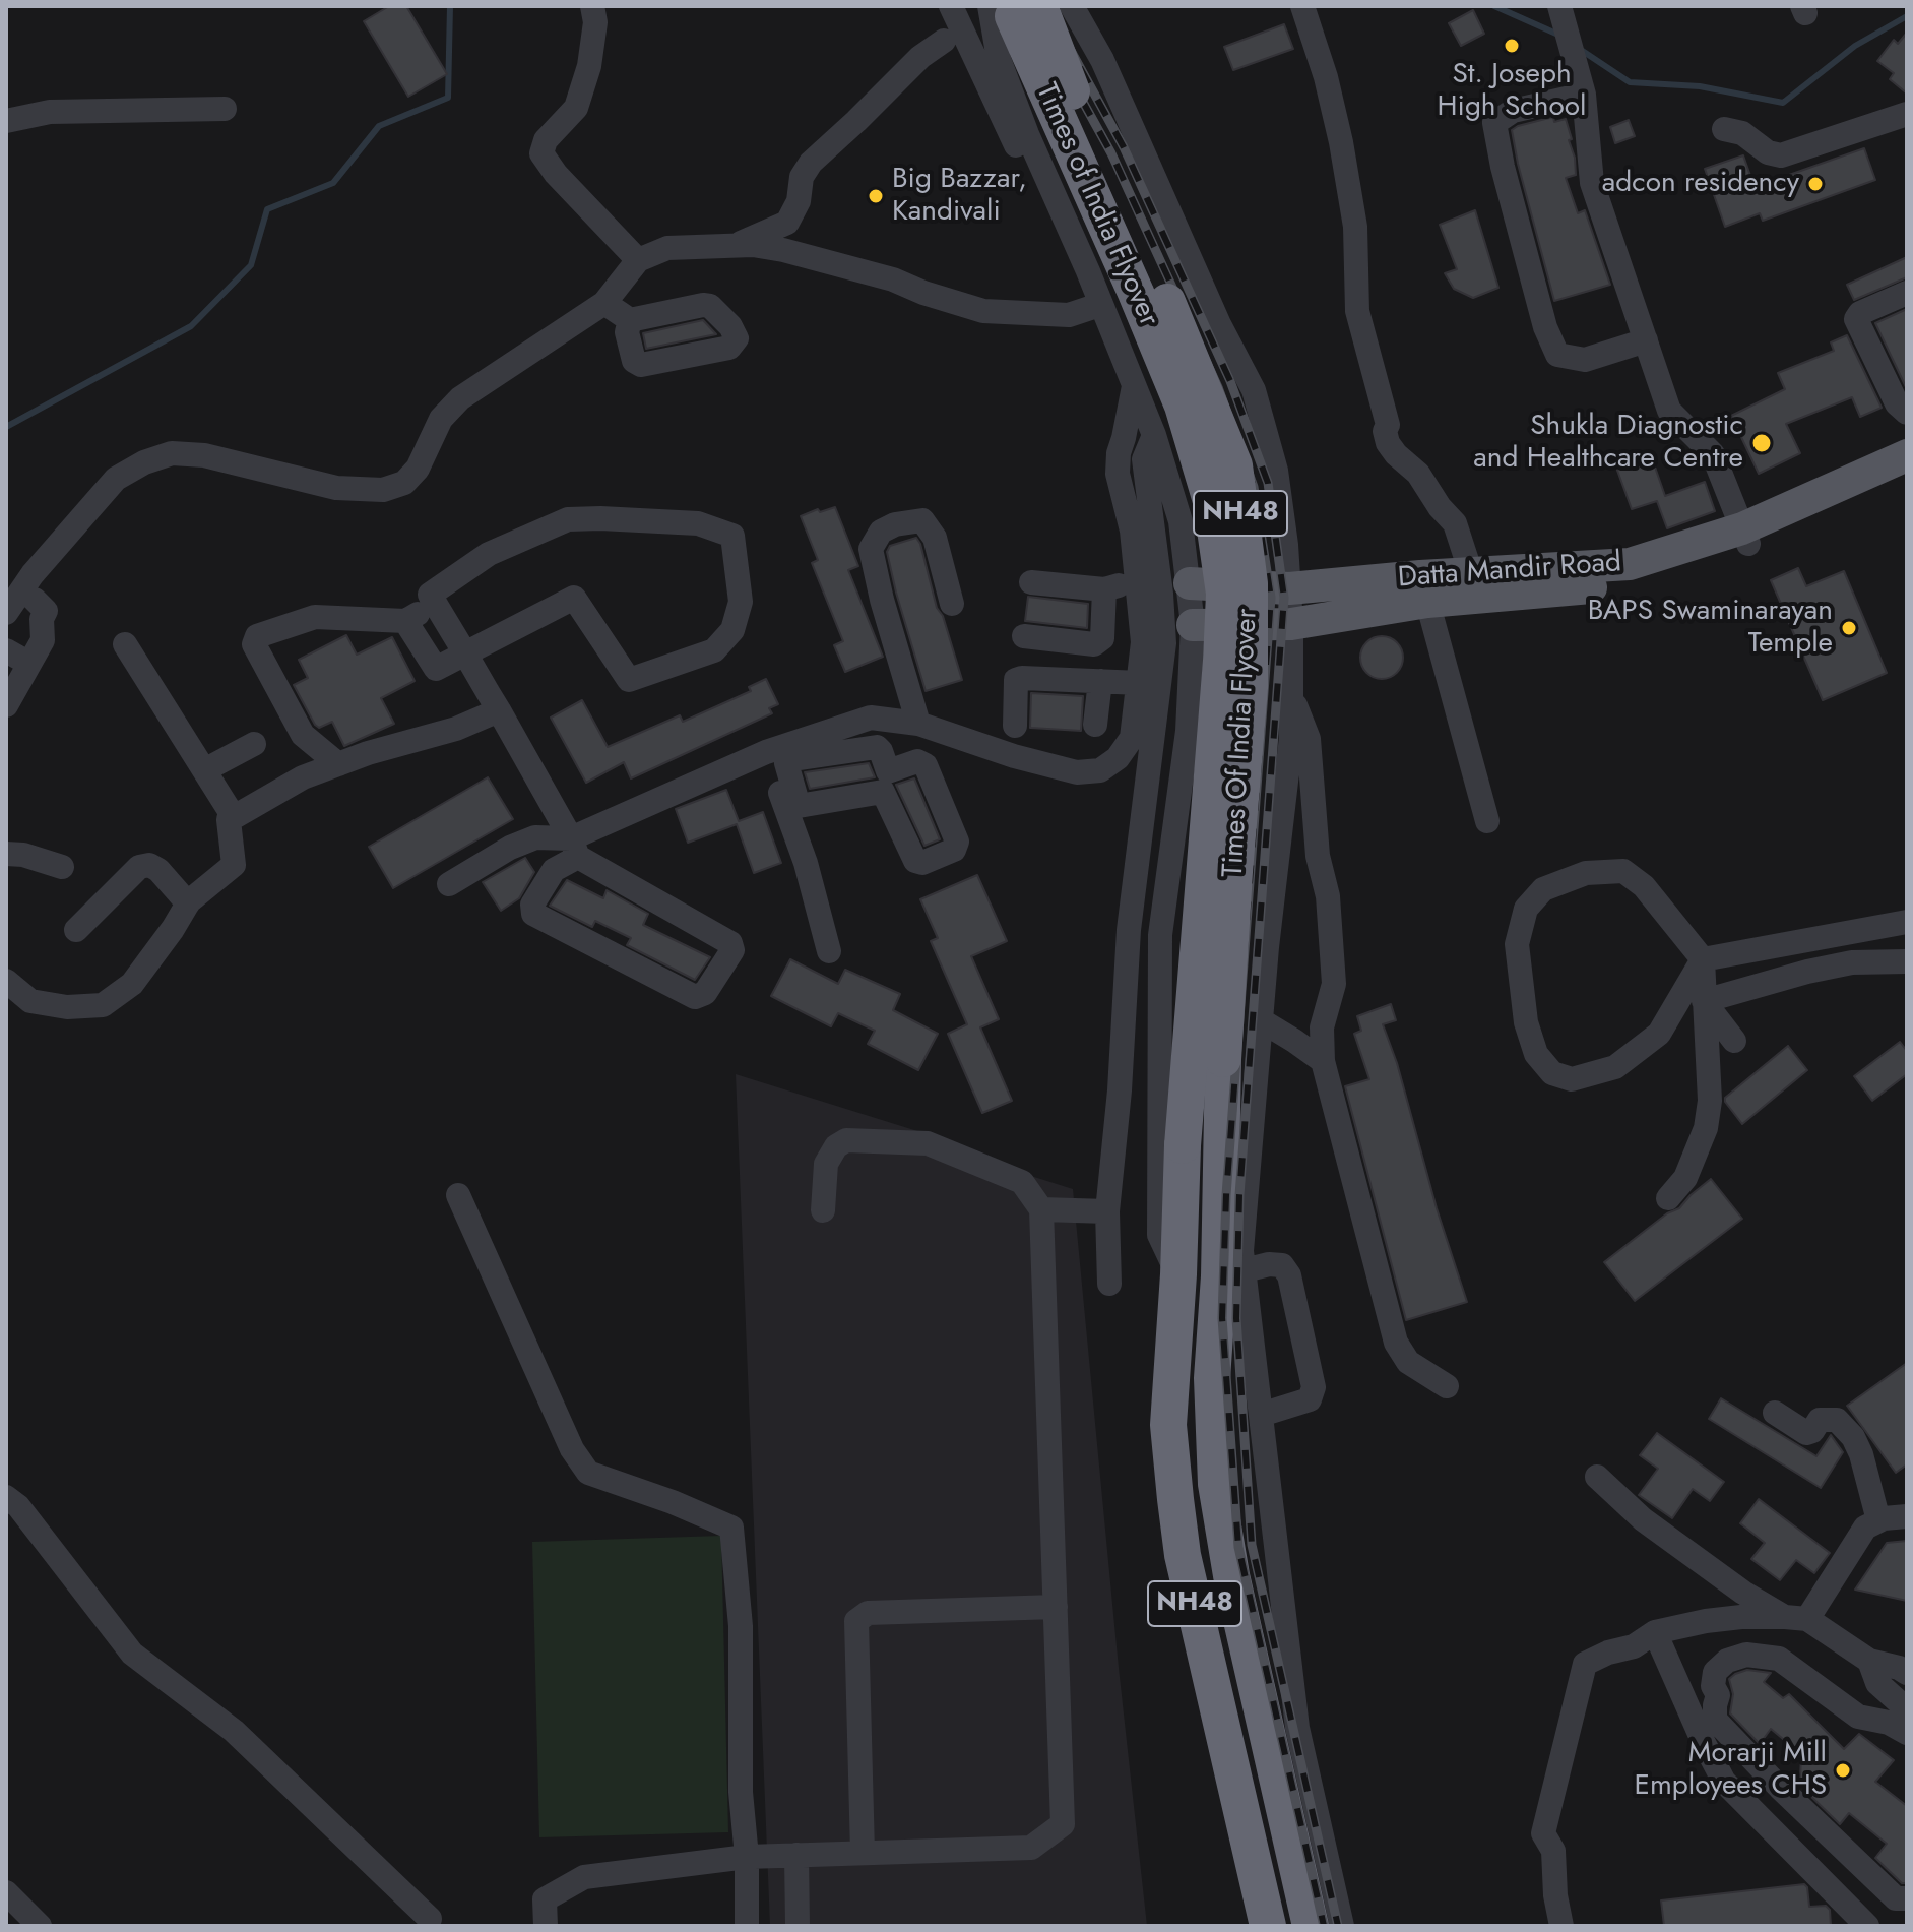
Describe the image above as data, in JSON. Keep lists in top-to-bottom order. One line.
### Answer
{"streets":{"highway":["Times of India Flyover","NH48","Times Of India Flyover"],"main road":["Datta Mandir Road"]},"crossings":[["Times of India Flyover","Times Of India Flyover"],["NH48","Times Of India Flyover"]],"places":["St. Joseph High School","adcon residency","Big Bazzar, Kandivali","Shukla Diagnostic and Healthcare Centre","BAPS Swaminarayan Temple","Morarji Mill Employees CHS"]}
